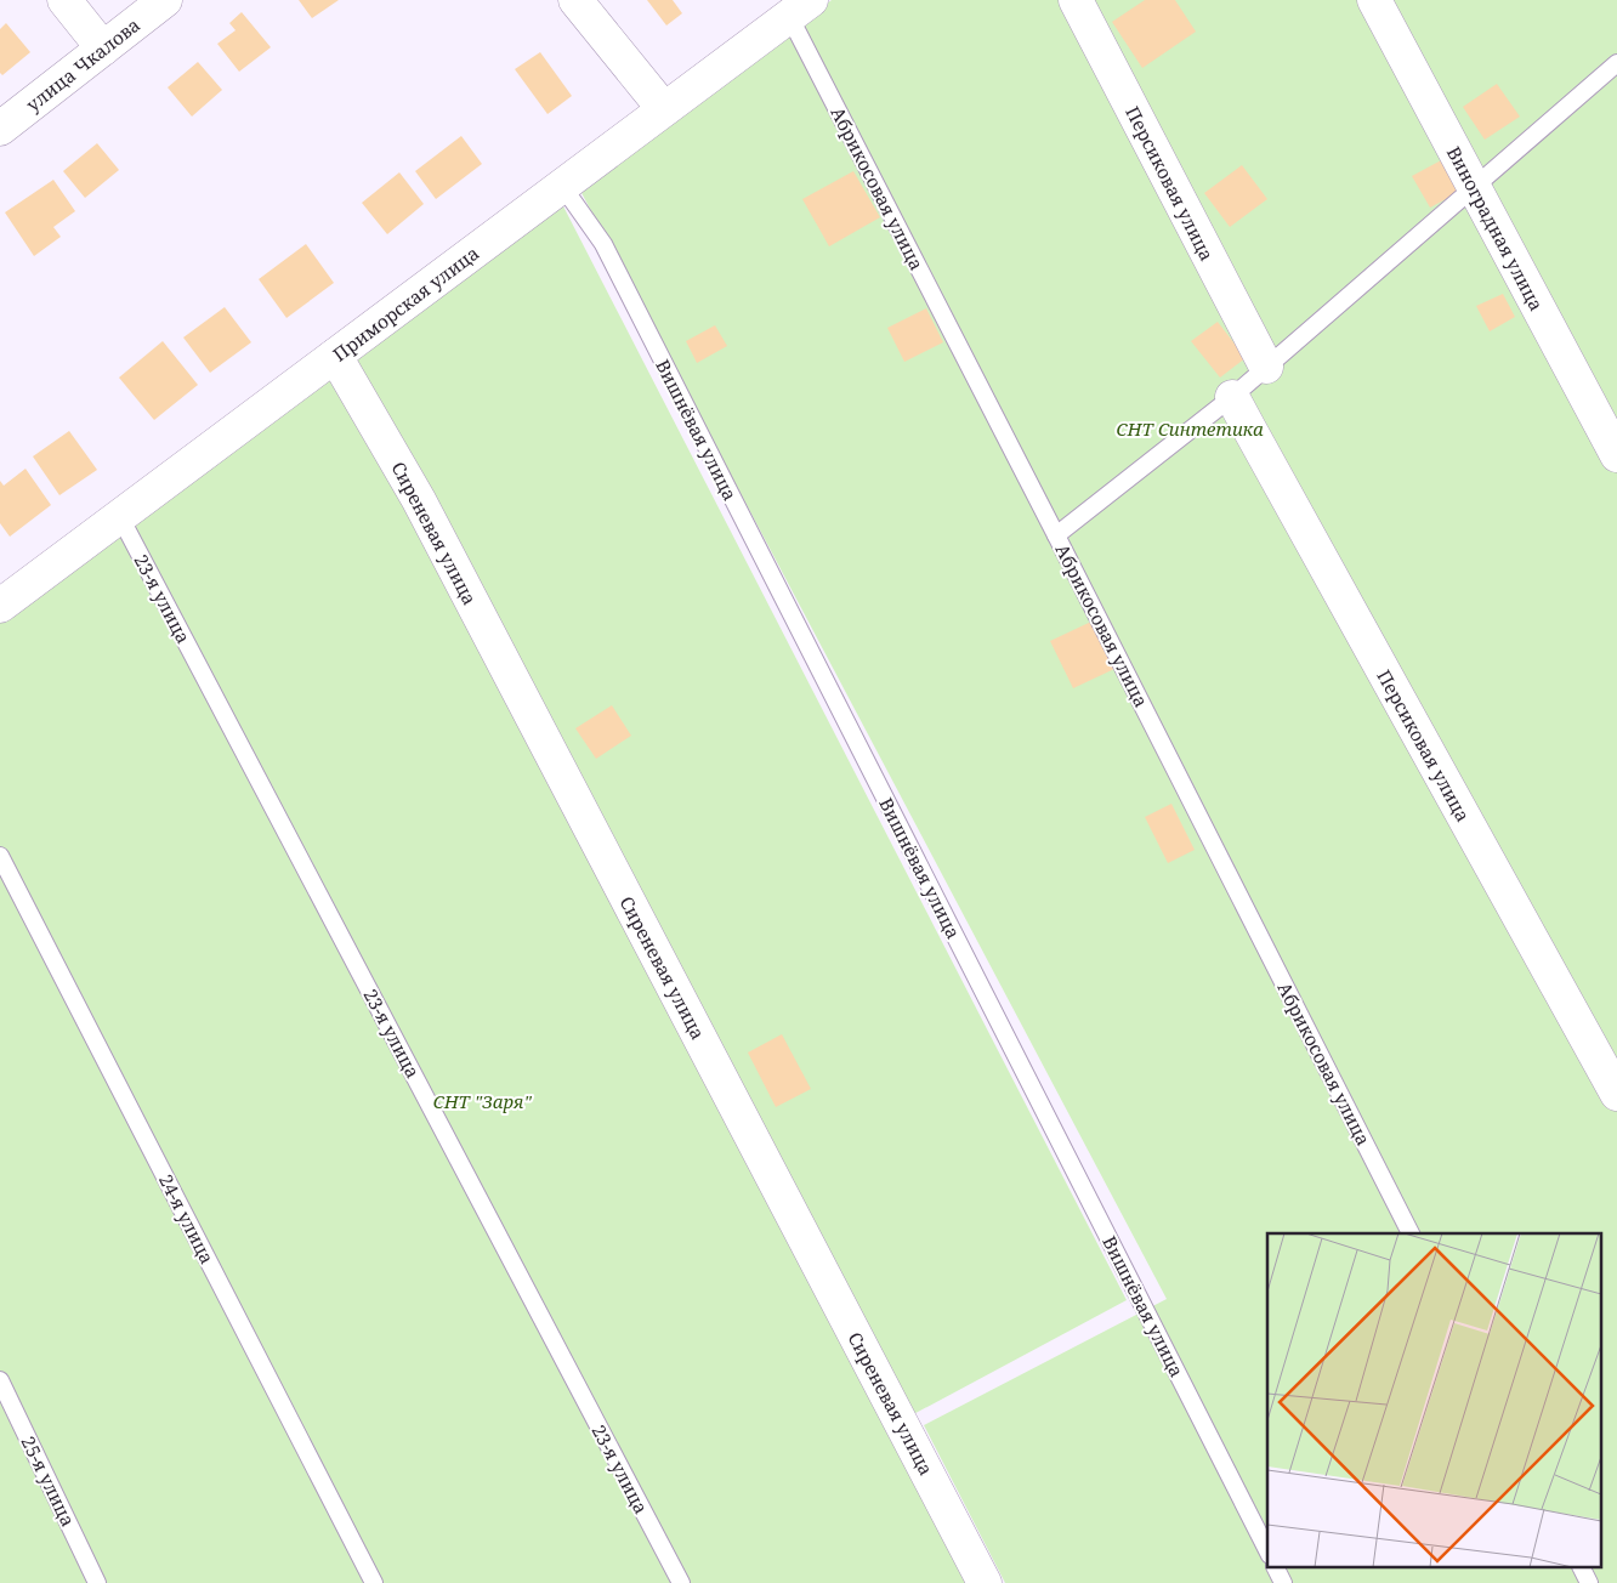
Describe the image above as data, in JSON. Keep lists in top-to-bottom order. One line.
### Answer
{"streets":{"street":["улица Чкалова","Персиковая улица","Виноградная улица","Приморская улица","Сиреневая улица"],"lane":["Абрикосовая улица","Вишнёвая улица","23-я улица","24-я улица","25-я улица"]},"crossings":[["Абрикосовая улица","Приморская улица"],["Приморская улица","Вишнёвая улица"],["Приморская улица","Сиреневая улица"],["Приморская улица","23-я улица"]],"parks":["СНТ Синтетика","СНТ \"Заря\""]}
